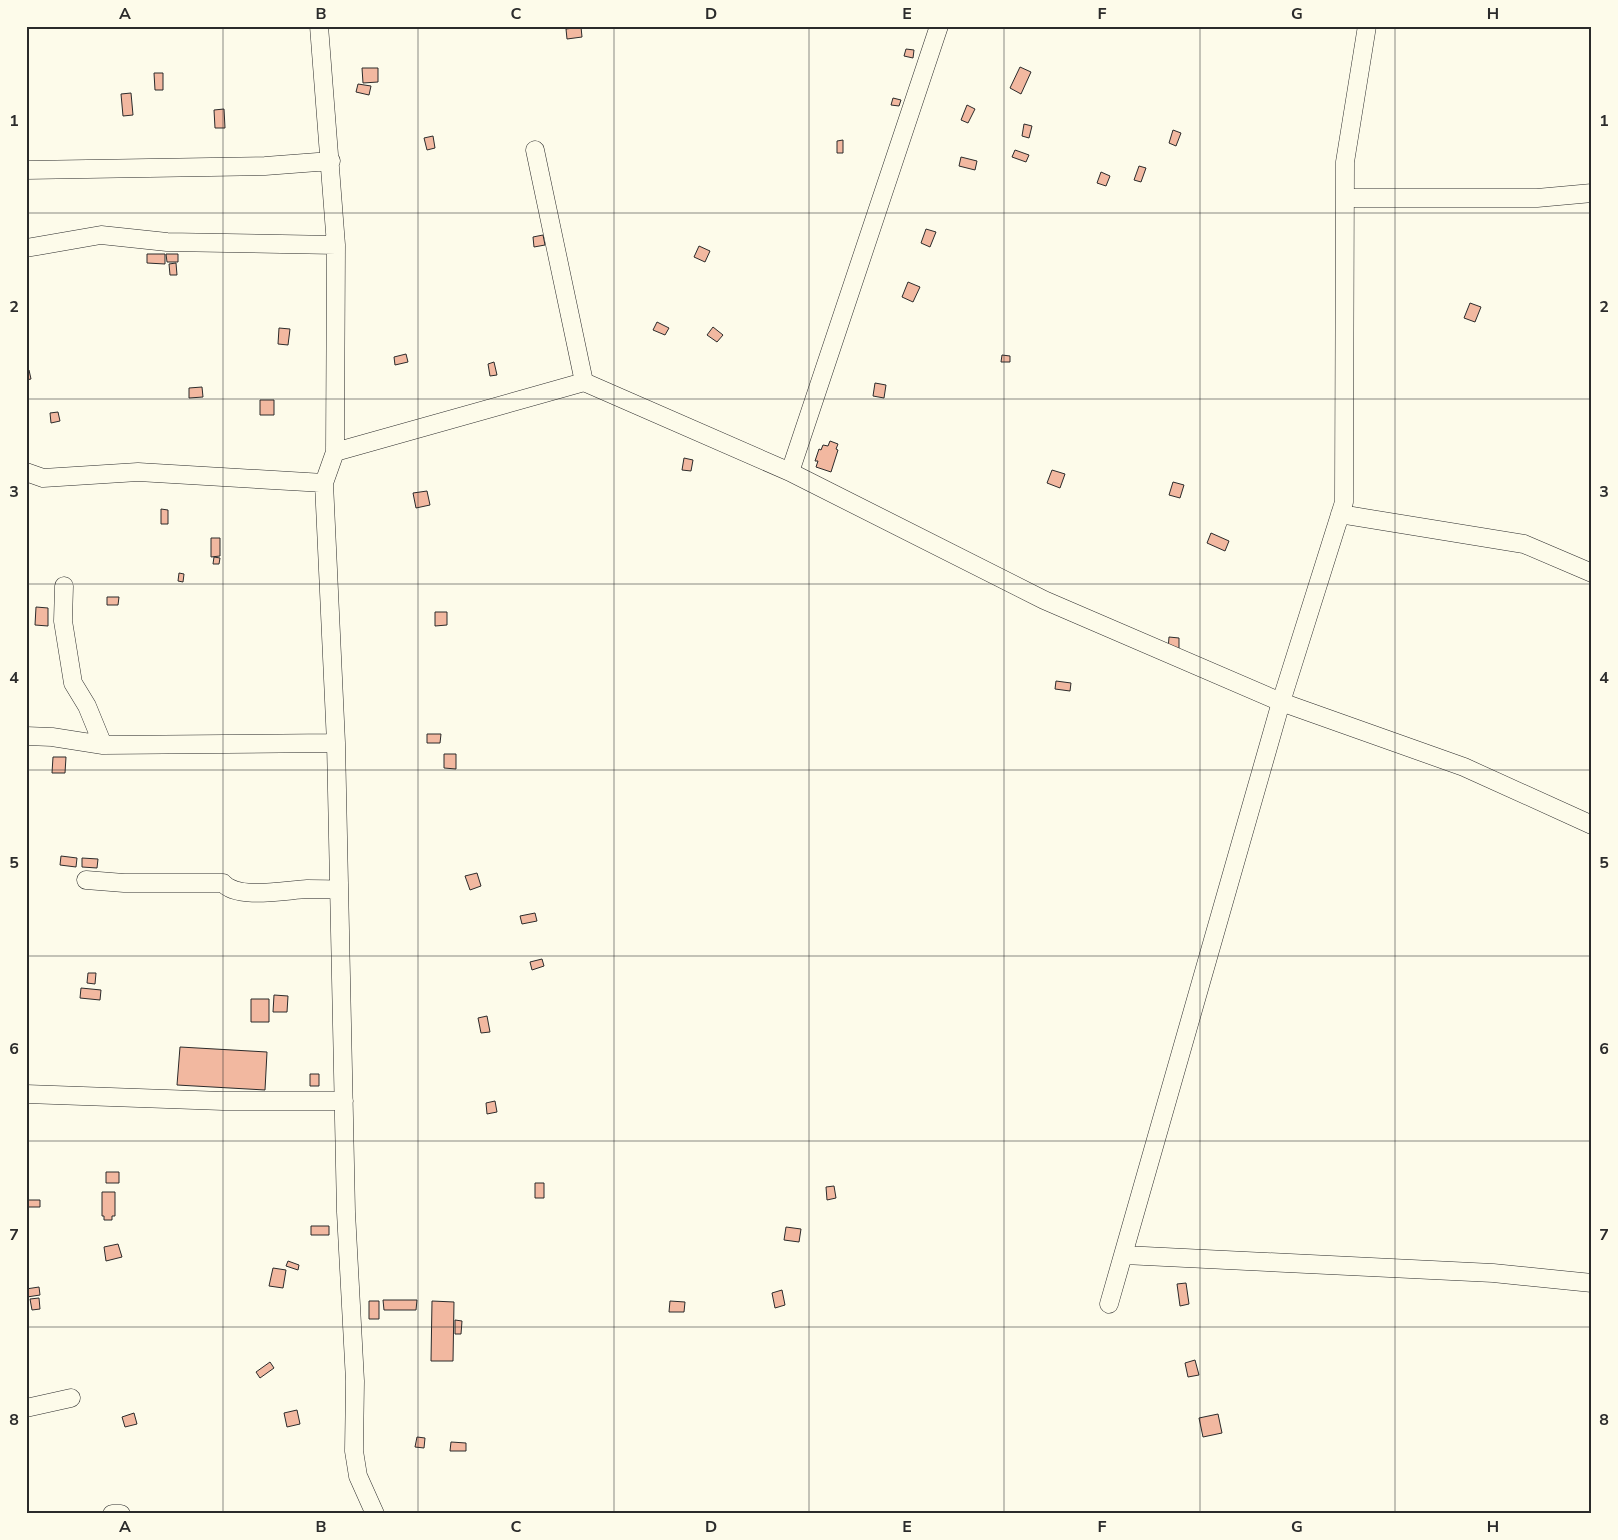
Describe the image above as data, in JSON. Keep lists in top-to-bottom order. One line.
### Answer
{"grid":{"columns":["A","B","C","D","E","F","G","H"],"rows":["1","2","3","4","5","6","7","8"]}}
